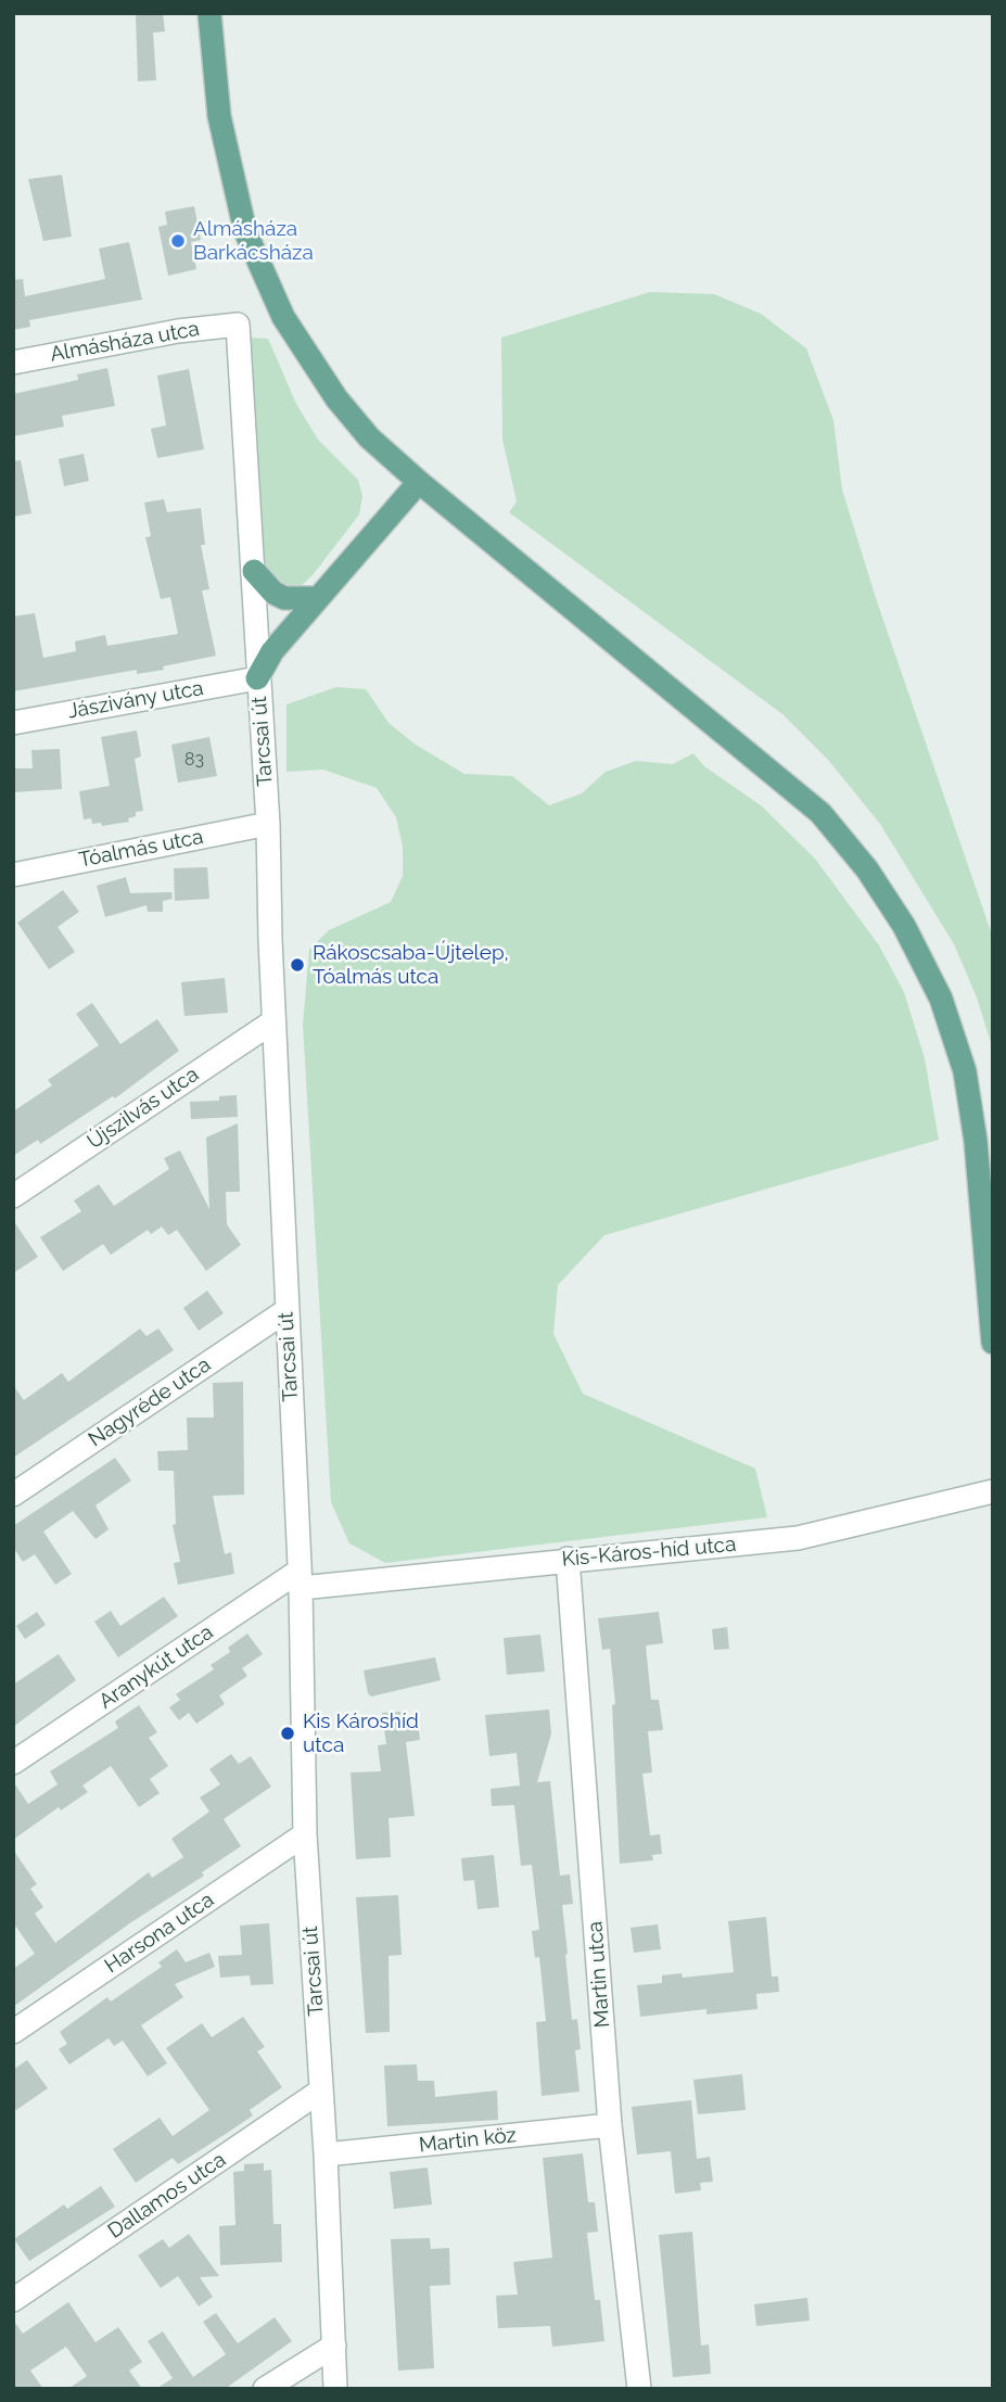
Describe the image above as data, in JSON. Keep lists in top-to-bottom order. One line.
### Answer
{"streets":{"street":["Almásháza utca","Jászivány utca","Tarcsai út","Tóalmás utca","Újszilvás utca","Nagyréde utca","Kis-Káros-híd utca","Aranykút utca","Harsona utca","Martin utca","Martin köz","Dallamos utca"]},"crossings":[["Almásháza utca","Tarcsai út"],["Jászivány utca","Tarcsai út"],["Tarcsai út","Tóalmás utca"],["Tarcsai út","Újszilvás utca"],["Tarcsai út","Nagyréde utca"],["Tarcsai út","Kis-Káros-híd utca"],["Tarcsai út","Aranykút utca"],["Tarcsai út","Harsona utca"],["Tarcsai út","Martin köz"],["Tarcsai út","Dallamos utca"],["Kis-Káros-híd utca","Aranykút utca"],["Kis-Káros-híd utca","Martin utca"],["Martin utca","Martin köz"]],"places":["Almásháza Barkácsháza","Rákoscsaba-Újtelep, Tóalmás utca","Kis Károshíd utca"],"house_numbers":["83"]}
